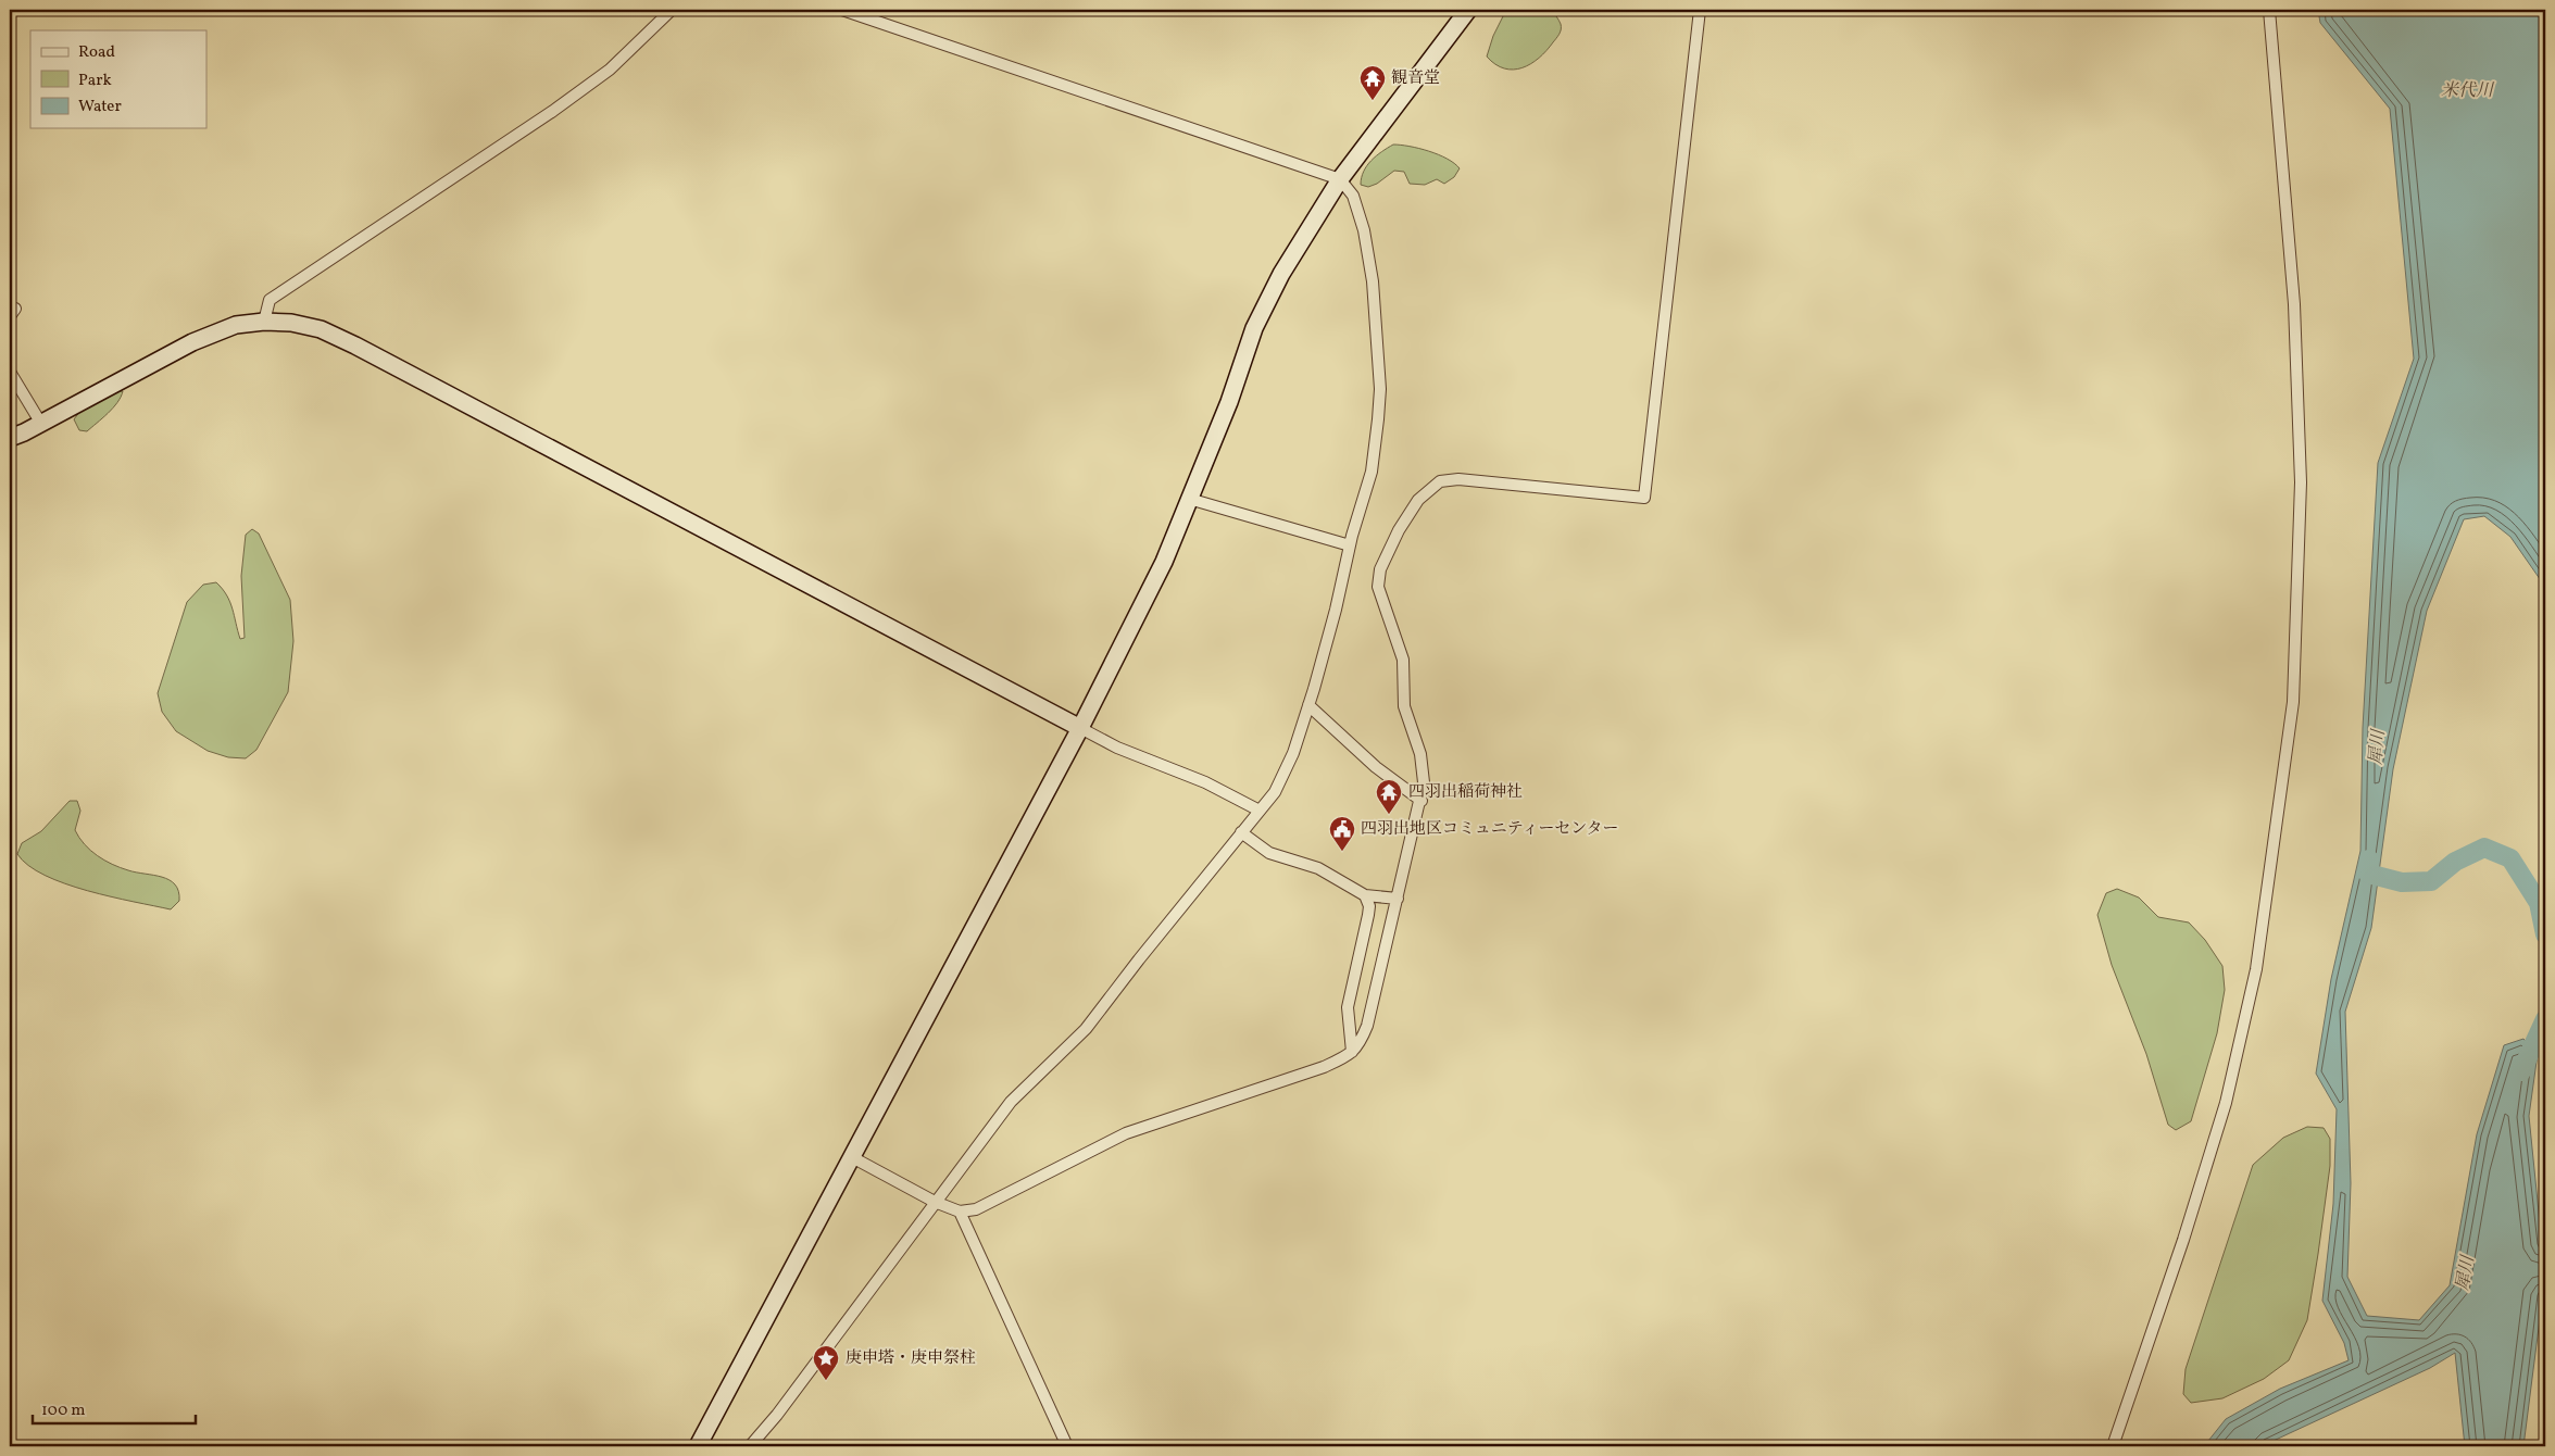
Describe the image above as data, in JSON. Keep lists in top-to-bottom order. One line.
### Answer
{"water":["米代川","犀川"],"places":{"temple":["観音堂","四羽出稲荷神社"],"public building":["四羽出地区コミュニティーセンター"],"place":["庚申塔・庚申祭柱"]},"legend":["Road","Park","Water"],"scale_bar":"100 m"}
